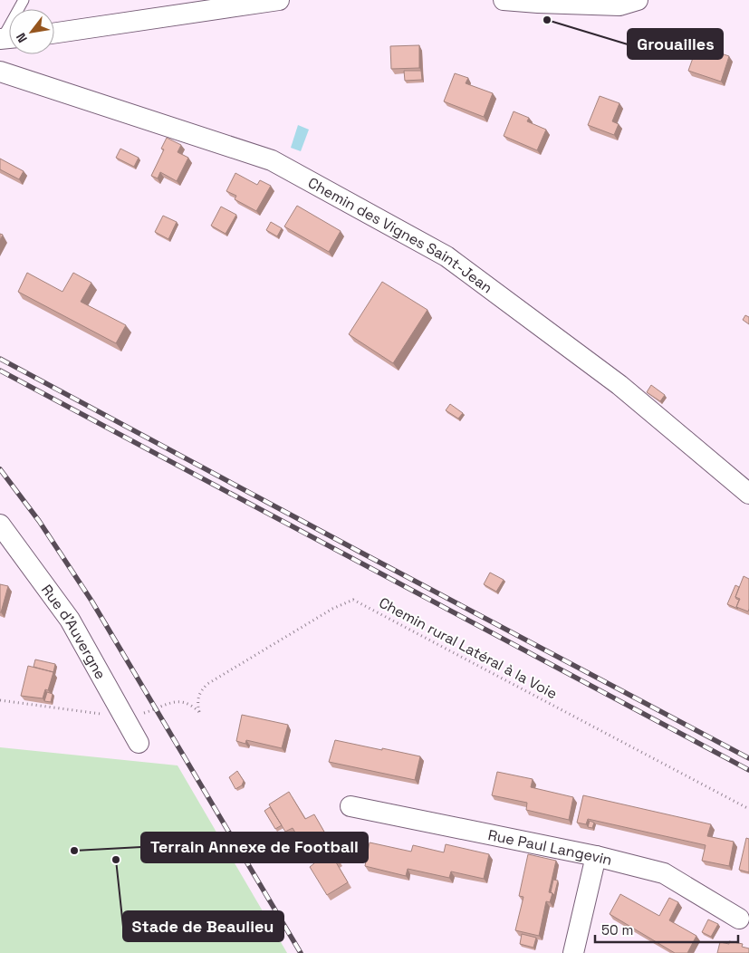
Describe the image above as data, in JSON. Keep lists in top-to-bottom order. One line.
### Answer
{"streets":{"street":["Chemin des Vignes Saint-Jean","Rue d'Auvergne","Rue Paul Langevin"],"path":["Chemin rural Latéral à la Voie"]},"places":["Grouailles","Terrain Annexe de Football","Stade de Beaulieu"],"scale_bar":"50 m","north":"bottom left"}
